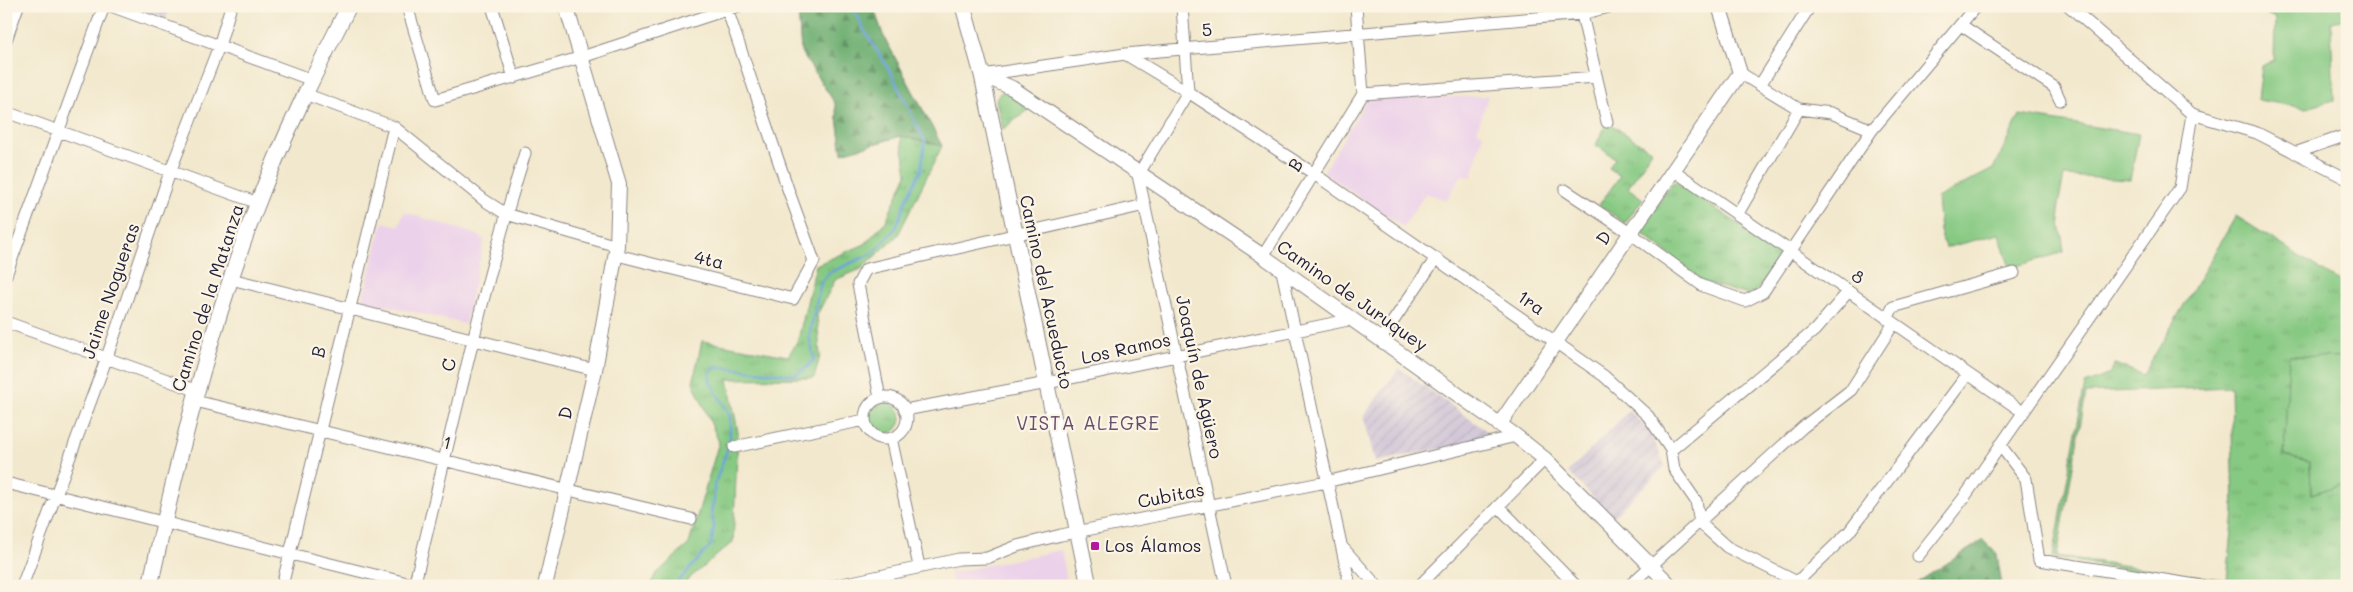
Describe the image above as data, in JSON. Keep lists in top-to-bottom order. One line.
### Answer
{"streets":{"main road":["Camino del Acueducto","Camino de la Matanza"],"street":["5","B","D","4ta","8","Jaime Nogueras","Camino de Juruquey","1ra","Los Ramos","C","Joaquín de Agüero","1","Cubitas"]},"crossings":[["5","Camino del Acueducto"],["5","Camino de Juruquey"],["5","1ra"],["B","4ta"],["B","Camino de Juruquey"],["B","1ra"],["B","1"],["D","4ta"],["D","8"],["D","Camino de Juruquey"],["D","1ra"],["D","1"],["4ta","Camino de la Matanza"],["4ta","C"],["Jaime Nogueras","1"],["Camino del Acueducto","Camino de Juruquey"],["Camino del Acueducto","Los Ramos"],["Camino del Acueducto","Cubitas"],["Camino de Juruquey","Los Ramos"],["Camino de Juruquey","Joaquín de Agüero"],["Camino de Juruquey","Cubitas"],["Camino de la Matanza","1"],["Los Ramos","Joaquín de Agüero"],["C","1"],["Joaquín de Agüero","Cubitas"]],"districts":["VISTA ALEGRE"],"places":{"transit":["Los Álamos"]}}
